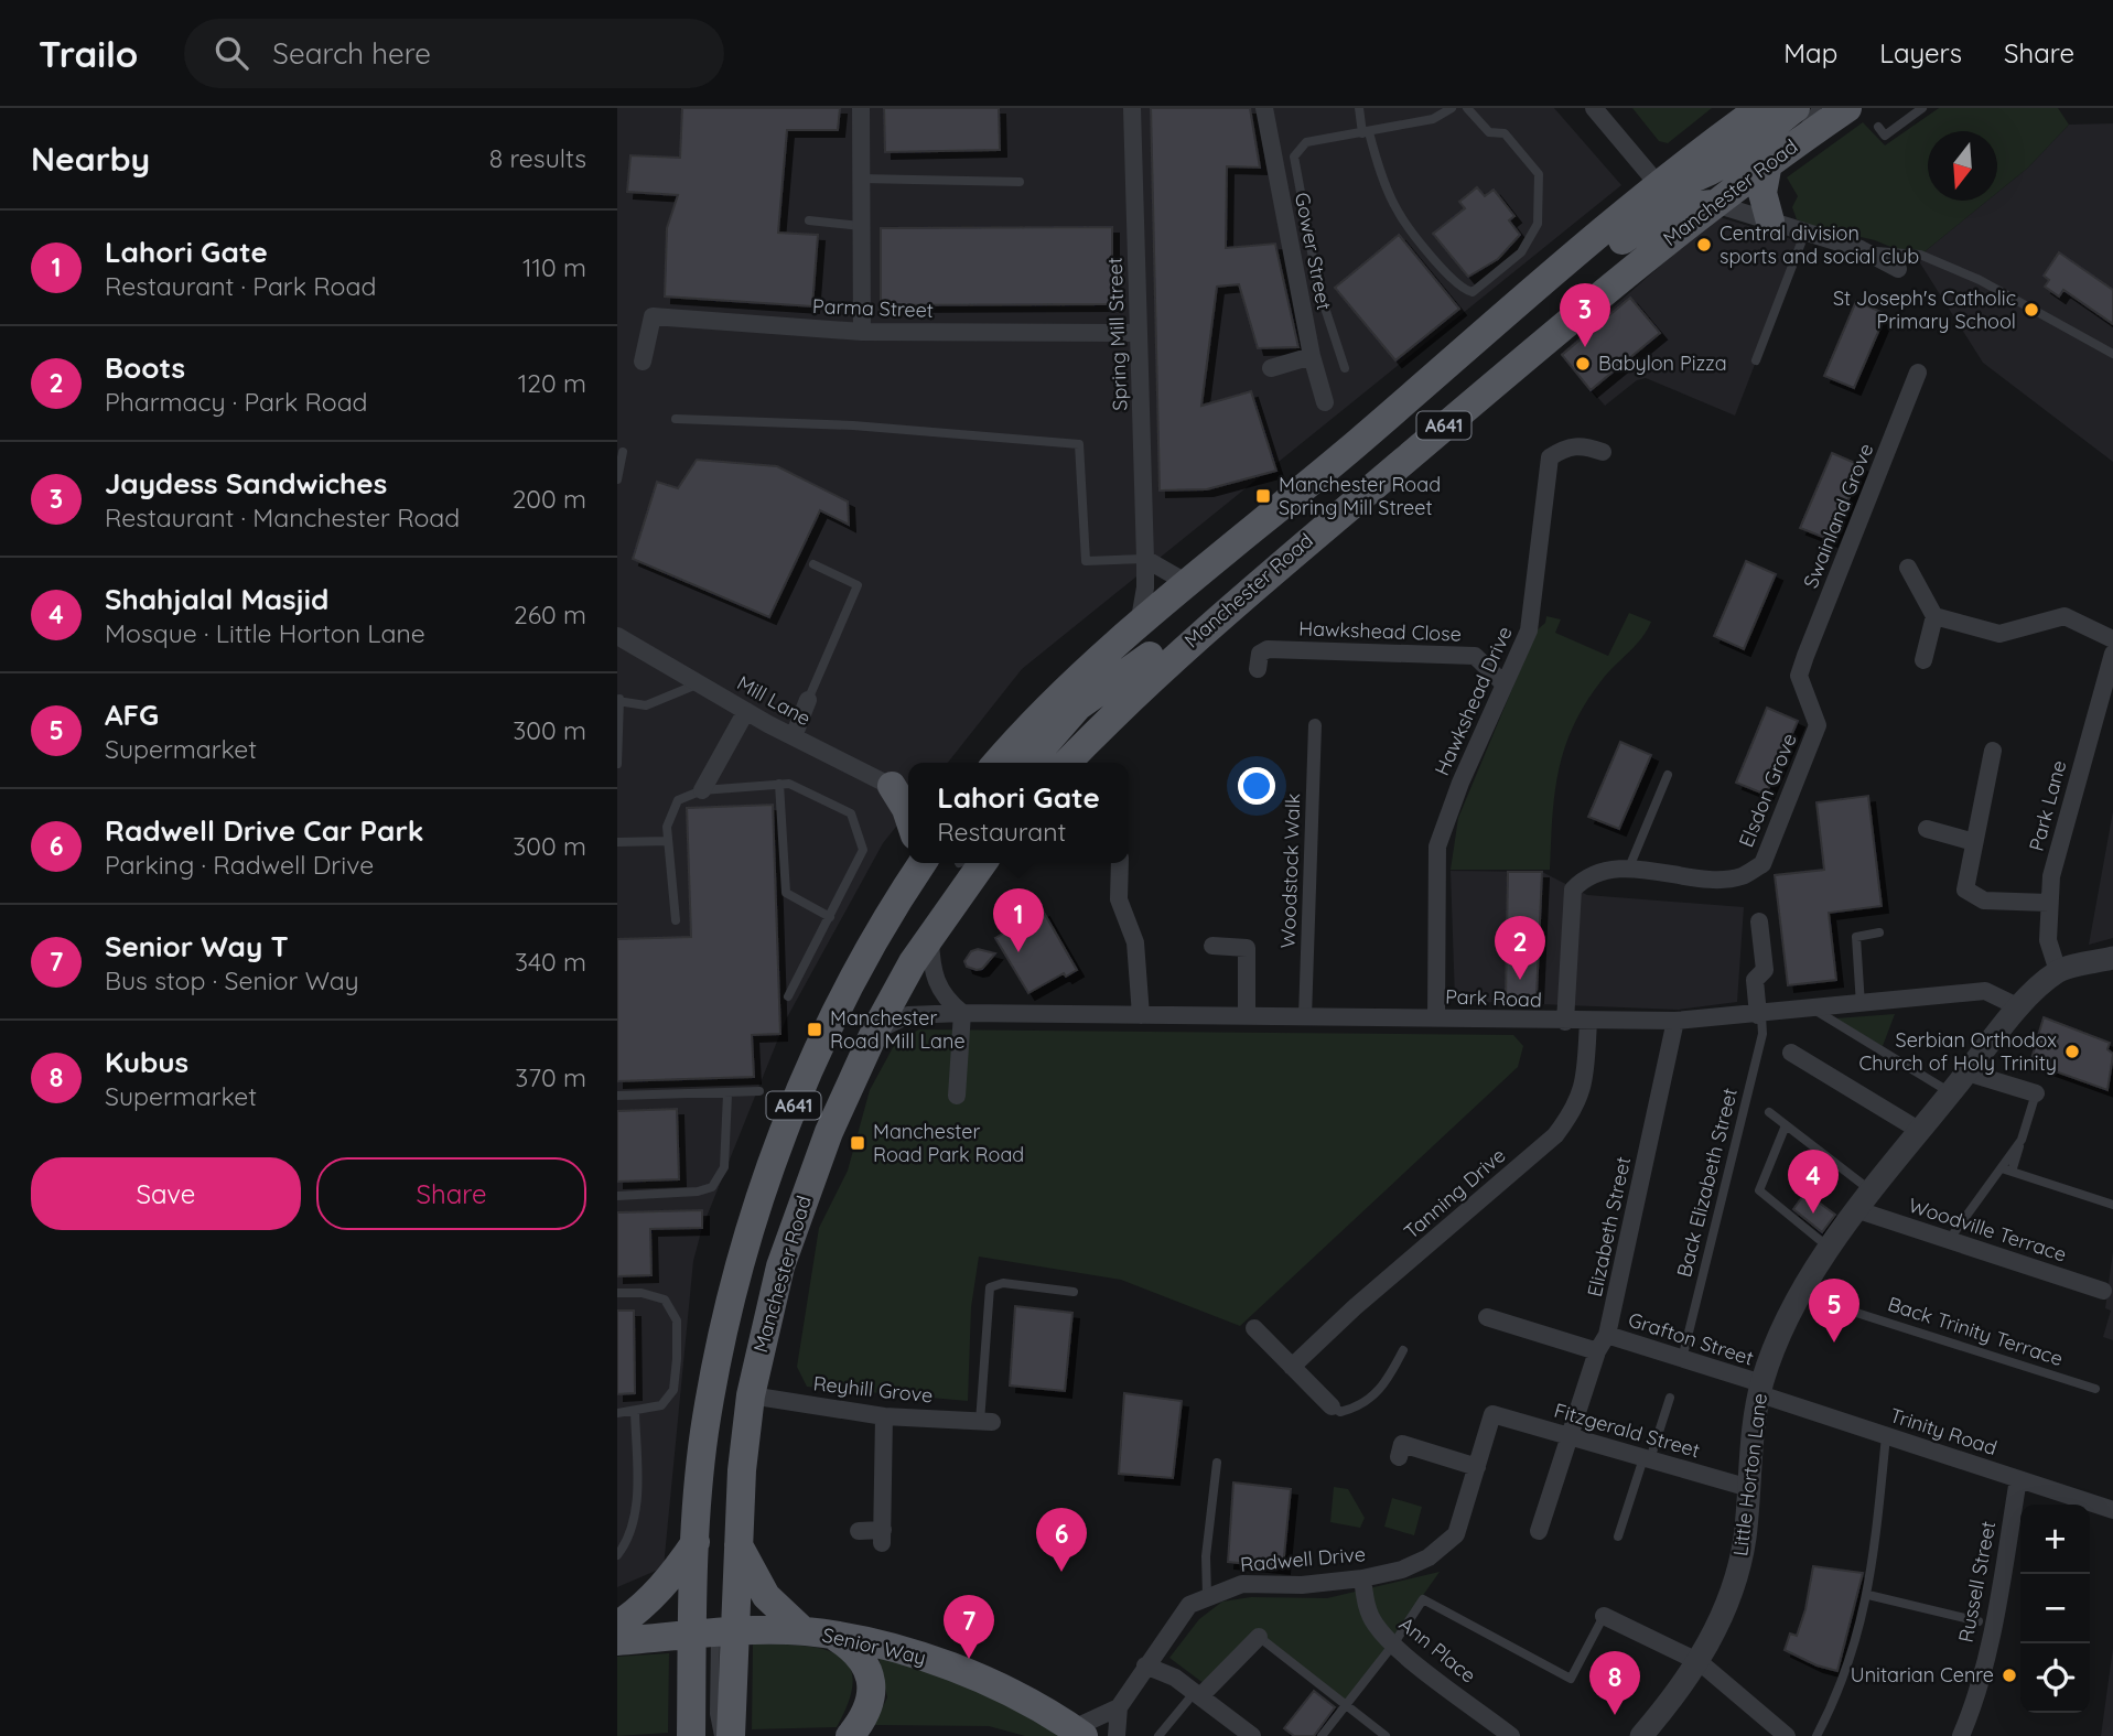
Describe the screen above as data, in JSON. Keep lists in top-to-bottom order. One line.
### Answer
{"streets":{"main road":["Manchester Road","A641","Senior Way"],"street":["Gower Street","Parma Street","Spring Mill Street","Swainland Grove","Hawkshead Close","Mill Lane","Hawkshead Drive","Elsdon Grove","Park Lane","Woodstock Walk","Park Road","Tanning Drive","Elizabeth Street","Woodville Terrace","Grafton Street","Reyhill Grove","Fitzgerald Street","Trinity Road","Little Horton Lane","Radwell Drive","Russell Street","Ann Place"],"lane":["Back Elizabeth Street","Back Trinity Terrace"]},"crossings":[["Manchester Road","Park Road"],["Manchester Road","Reyhill Grove"],["Manchester Road","Senior Way"],["Parma Street","Spring Mill Street"],["Spring Mill Street","A641"],["Swainland Grove","Elsdon Grove"],["Hawkshead Close","Hawkshead Drive"],["Hawkshead Drive","Park Road"],["Elsdon Grove","Park Road"],["Park Lane","Little Horton Lane"],["Woodstock Walk","Park Road"],["Park Road","Back Elizabeth Street"],["Park Road","Tanning Drive"],["Park Road","Elizabeth Street"],["Park Road","Little Horton Lane"],["Back Elizabeth Street","Grafton Street"],["Elizabeth Street","Grafton Street"],["Elizabeth Street","Fitzgerald Street"],["Woodville Terrace","Little Horton Lane"],["Back Trinity Terrace","Little Horton Lane"],["Grafton Street","Trinity Road"],["Grafton Street","Little Horton Lane"],["Fitzgerald Street","Little Horton Lane"],["Fitzgerald Street","Radwell Drive"],["Trinity Road","Little Horton Lane"],["Trinity Road","Russell Street"],["Radwell Drive","Ann Place"]],"places":{"other":["Central division sports and social club","St Joseph's Catholic Primary School","Babylon Pizza","Serbian Orthodox Church of Holy Trinity","Unitarian Cenre"],"transit":["Manchester Road Spring Mill Street","Manchester Road Mill Lane","Manchester Road Park Road"]},"north":"bottom","page":{"header":"Trailo","search":"Search here","nav":["Map","Layers","Share"],"heading":["Nearby","8 results"],"list":[{"mark":"1","name":"Lahori Gate","note":"Restaurant · Park Road","value":"110 m"},{"mark":"2","name":"Boots","note":"Pharmacy · Park Road","value":"120 m"},{"mark":"3","name":"Jaydess Sandwiches","note":"Restaurant · Manchester Road","value":"200 m"},{"mark":"4","name":"Shahjalal Masjid","note":"Mosque · Little Horton Lane","value":"260 m"},{"mark":"5","name":"AFG","note":"Supermarket","value":"300 m"},{"mark":"6","name":"Radwell Drive Car Park","note":"Parking · Radwell Drive","value":"300 m"},{"mark":"7","name":"Senior Way T","note":"Bus stop · Senior Way","value":"340 m"},{"mark":"8","name":"Kubus","note":"Supermarket","value":"370 m"}],"pins":["3","1","2","4","5","6","7","8"],"popup":["Lahori Gate","Restaurant"],"buttons":["Save","Share"],"map_buttons":["+","−"]}}
